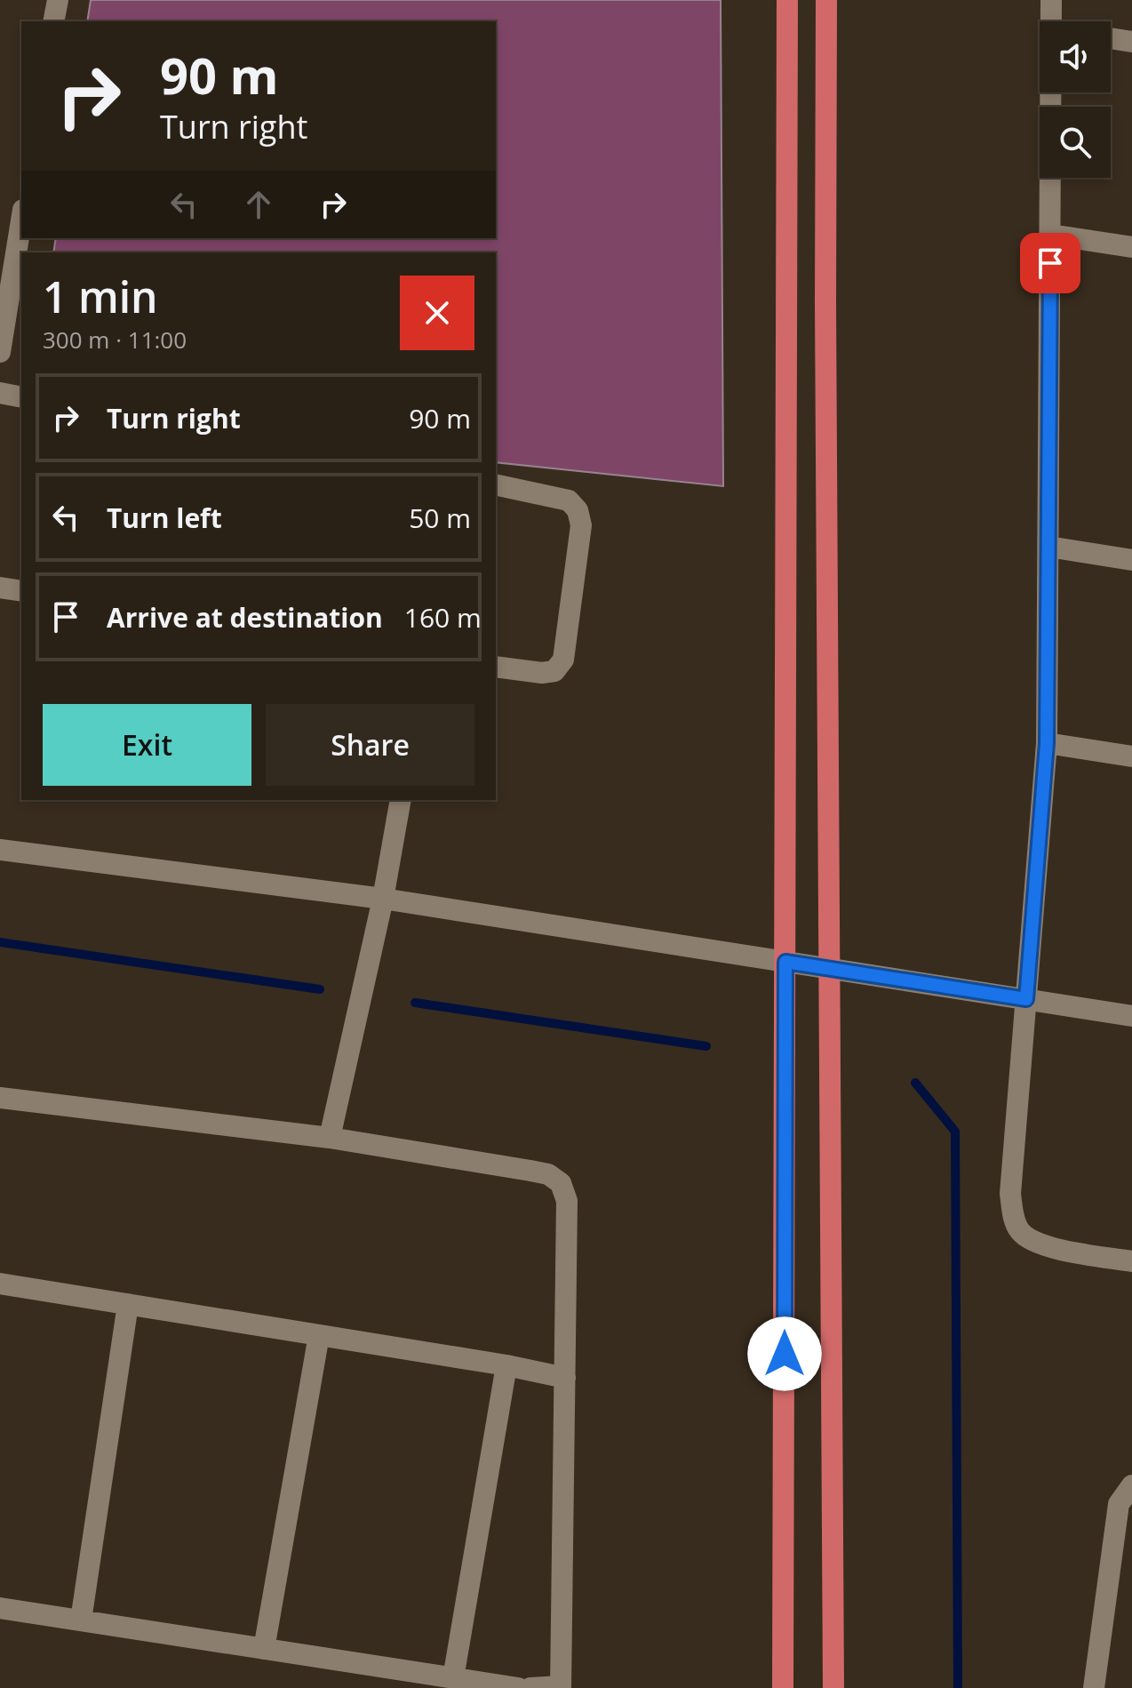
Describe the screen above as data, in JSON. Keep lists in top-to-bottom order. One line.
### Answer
{"page":{"turn":["90 m","Turn right"],"heading":["1 min","300 m · 11:00"],"list":[{"name":"Turn right","value":"90 m"},{"name":"Turn left","value":"50 m"},{"name":"Arrive at destination","value":"160 m"}],"buttons":["Exit","Share"]}}
